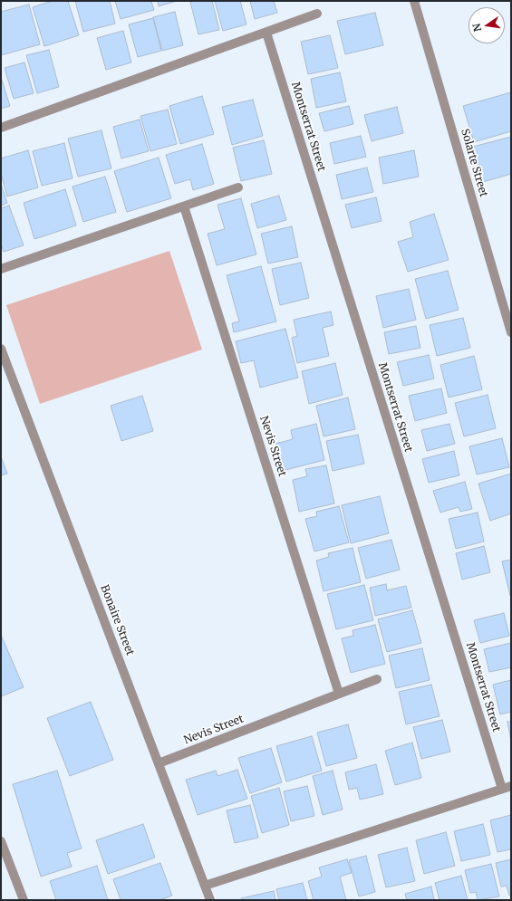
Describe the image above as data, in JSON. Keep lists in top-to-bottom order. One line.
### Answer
{"streets":{"street":["Montserrat Street","Solarte Street","Nevis Street","Bonaire Street"]},"crossings":[["Montserrat Street","Bonaire Street"],["Nevis Street","Bonaire Street"]],"north":"left"}
